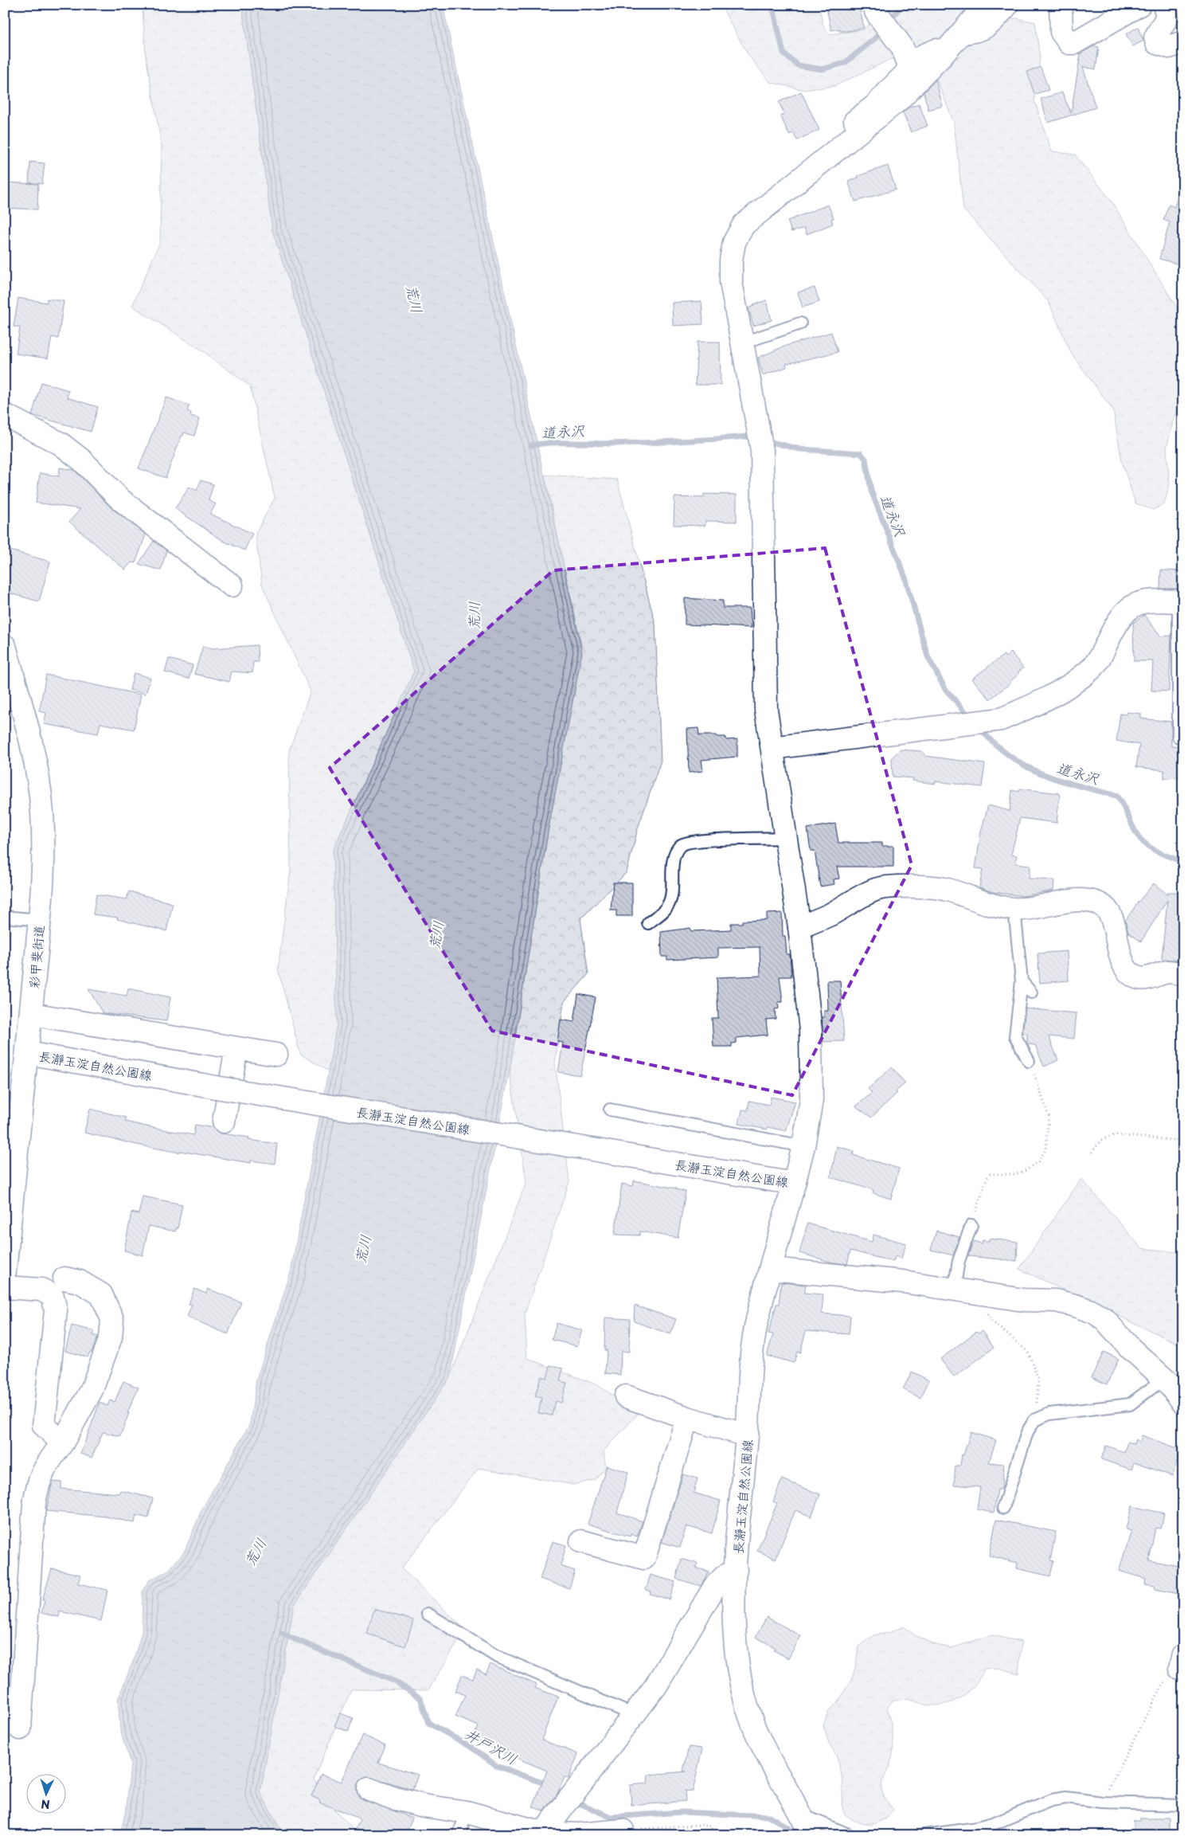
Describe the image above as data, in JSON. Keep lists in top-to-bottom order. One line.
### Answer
{"streets":{"main road":["彩甲斐街道","長瀞玉淀自然公園線"]},"crossings":[["彩甲斐街道","長瀞玉淀自然公園線"]],"water":["荒川","道永沢","井戸沢川"],"north":"bottom"}
